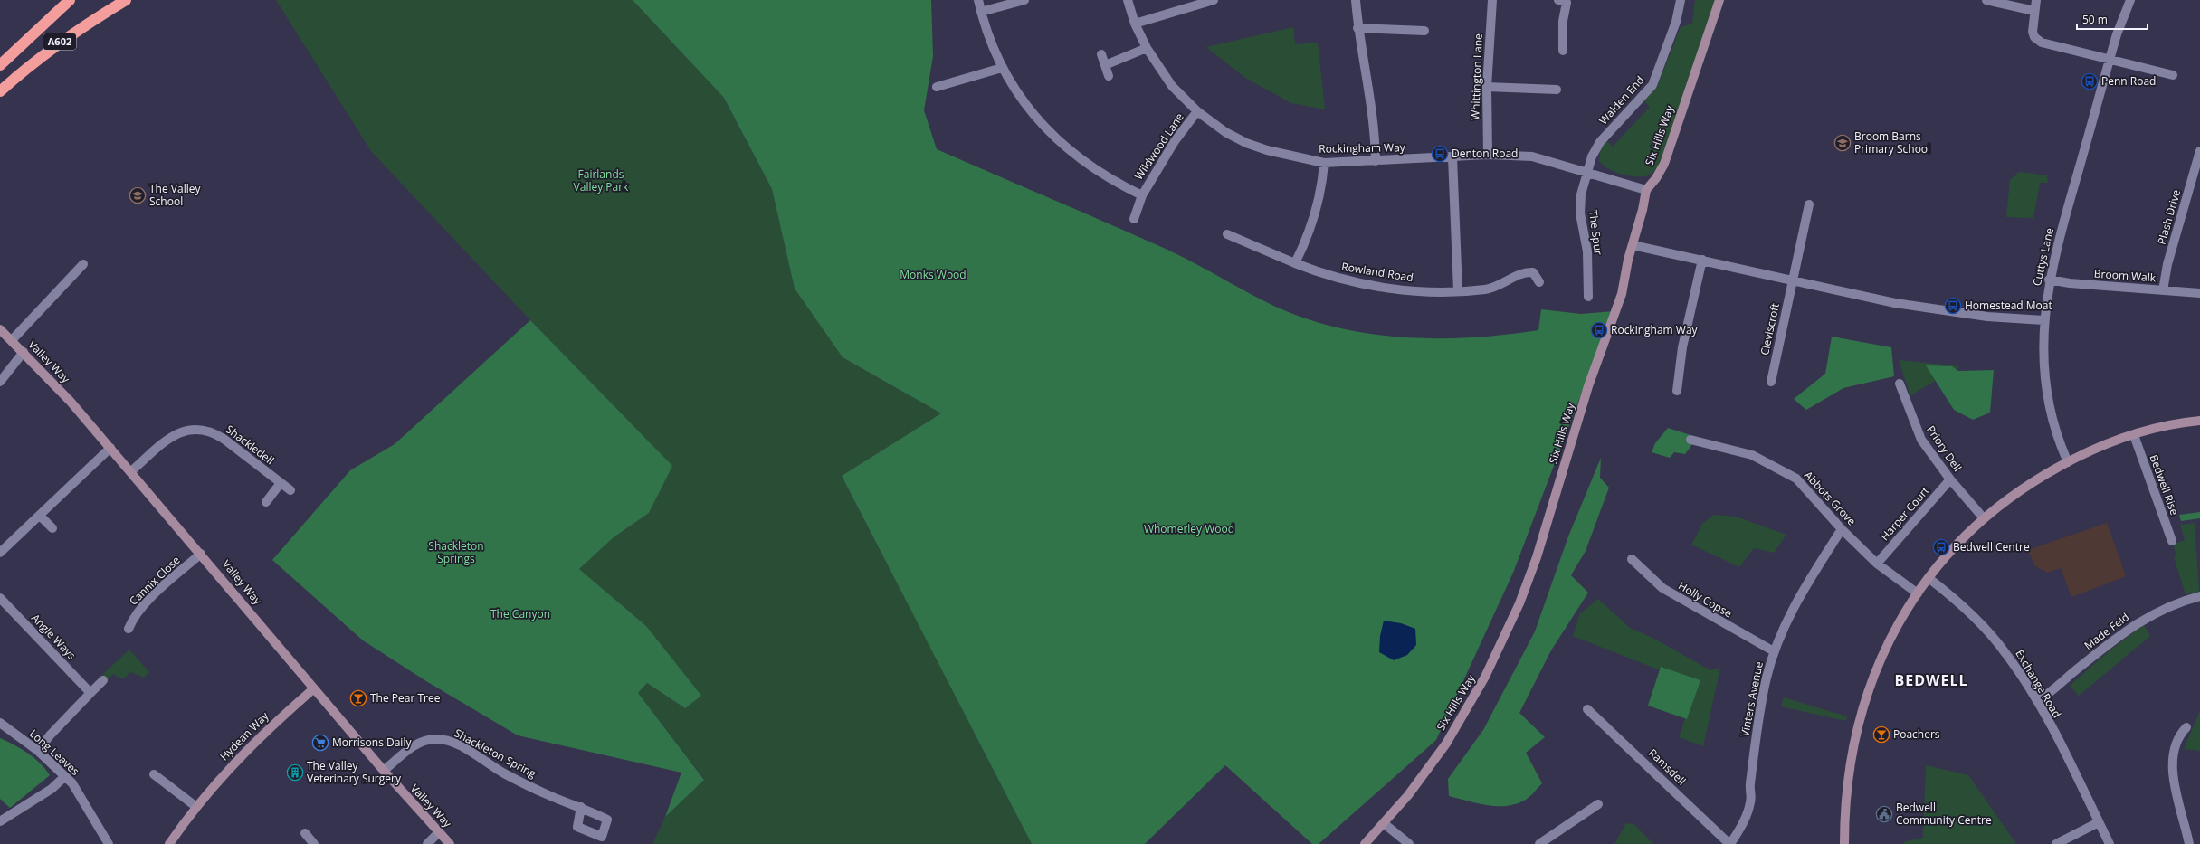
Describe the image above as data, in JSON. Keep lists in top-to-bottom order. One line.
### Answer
{"streets":{"highway":["A602"],"street":["Whittington Lane","Walden End","Six Hills Way","Wildwood Lane","Rockingham Way","Plash Drive","The Spur","Cuttys Lane","Rowland Road","Broom Walk","Cleviscroft","Valley Way","Shackledell","Priory Dell","Bedwell Rise","Abbots Grove","Harper Court","Cannix Close","Holly Copse","Made Feld","Angle Ways","Exchange Road","Vinters Avenue","Hydean Way","Long Leaves","Shackleton Spring","Ramsdell"]},"crossings":[["Whittington Lane","Rockingham Way"],["Walden End","Rockingham Way"],["Walden End","The Spur"],["Six Hills Way","Rockingham Way"],["Wildwood Lane","Rockingham Way"],["Rockingham Way","The Spur"],["Plash Drive","Broom Walk"],["Cuttys Lane","Broom Walk"],["Valley Way","Shackledell"],["Valley Way","Cannix Close"],["Valley Way","Hydean Way"],["Valley Way","Shackleton Spring"],["Priory Dell","Harper Court"],["Abbots Grove","Harper Court"],["Abbots Grove","Vinters Avenue"],["Holly Copse","Vinters Avenue"],["Made Feld","Exchange Road"],["Vinters Avenue","Ramsdell"]],"districts":["BEDWELL"],"parks":["Fairlands Valley Park","Monks Wood","Whomerley Wood","Shackleton Springs","The Canyon"],"places":{"bus stop":["Penn Road","Denton Road","Homestead Moat","Rockingham Way","Bedwell Centre"],"school or university":["Broom Barns Primary School","The Valley School"],"bar":["The Pear Tree","Poachers"],"supermarket":["Morrisons Daily"],"building":["The Valley Veterinary Surgery"],"public building":["Bedwell Community Centre"]},"scale_bar":"50 m"}
